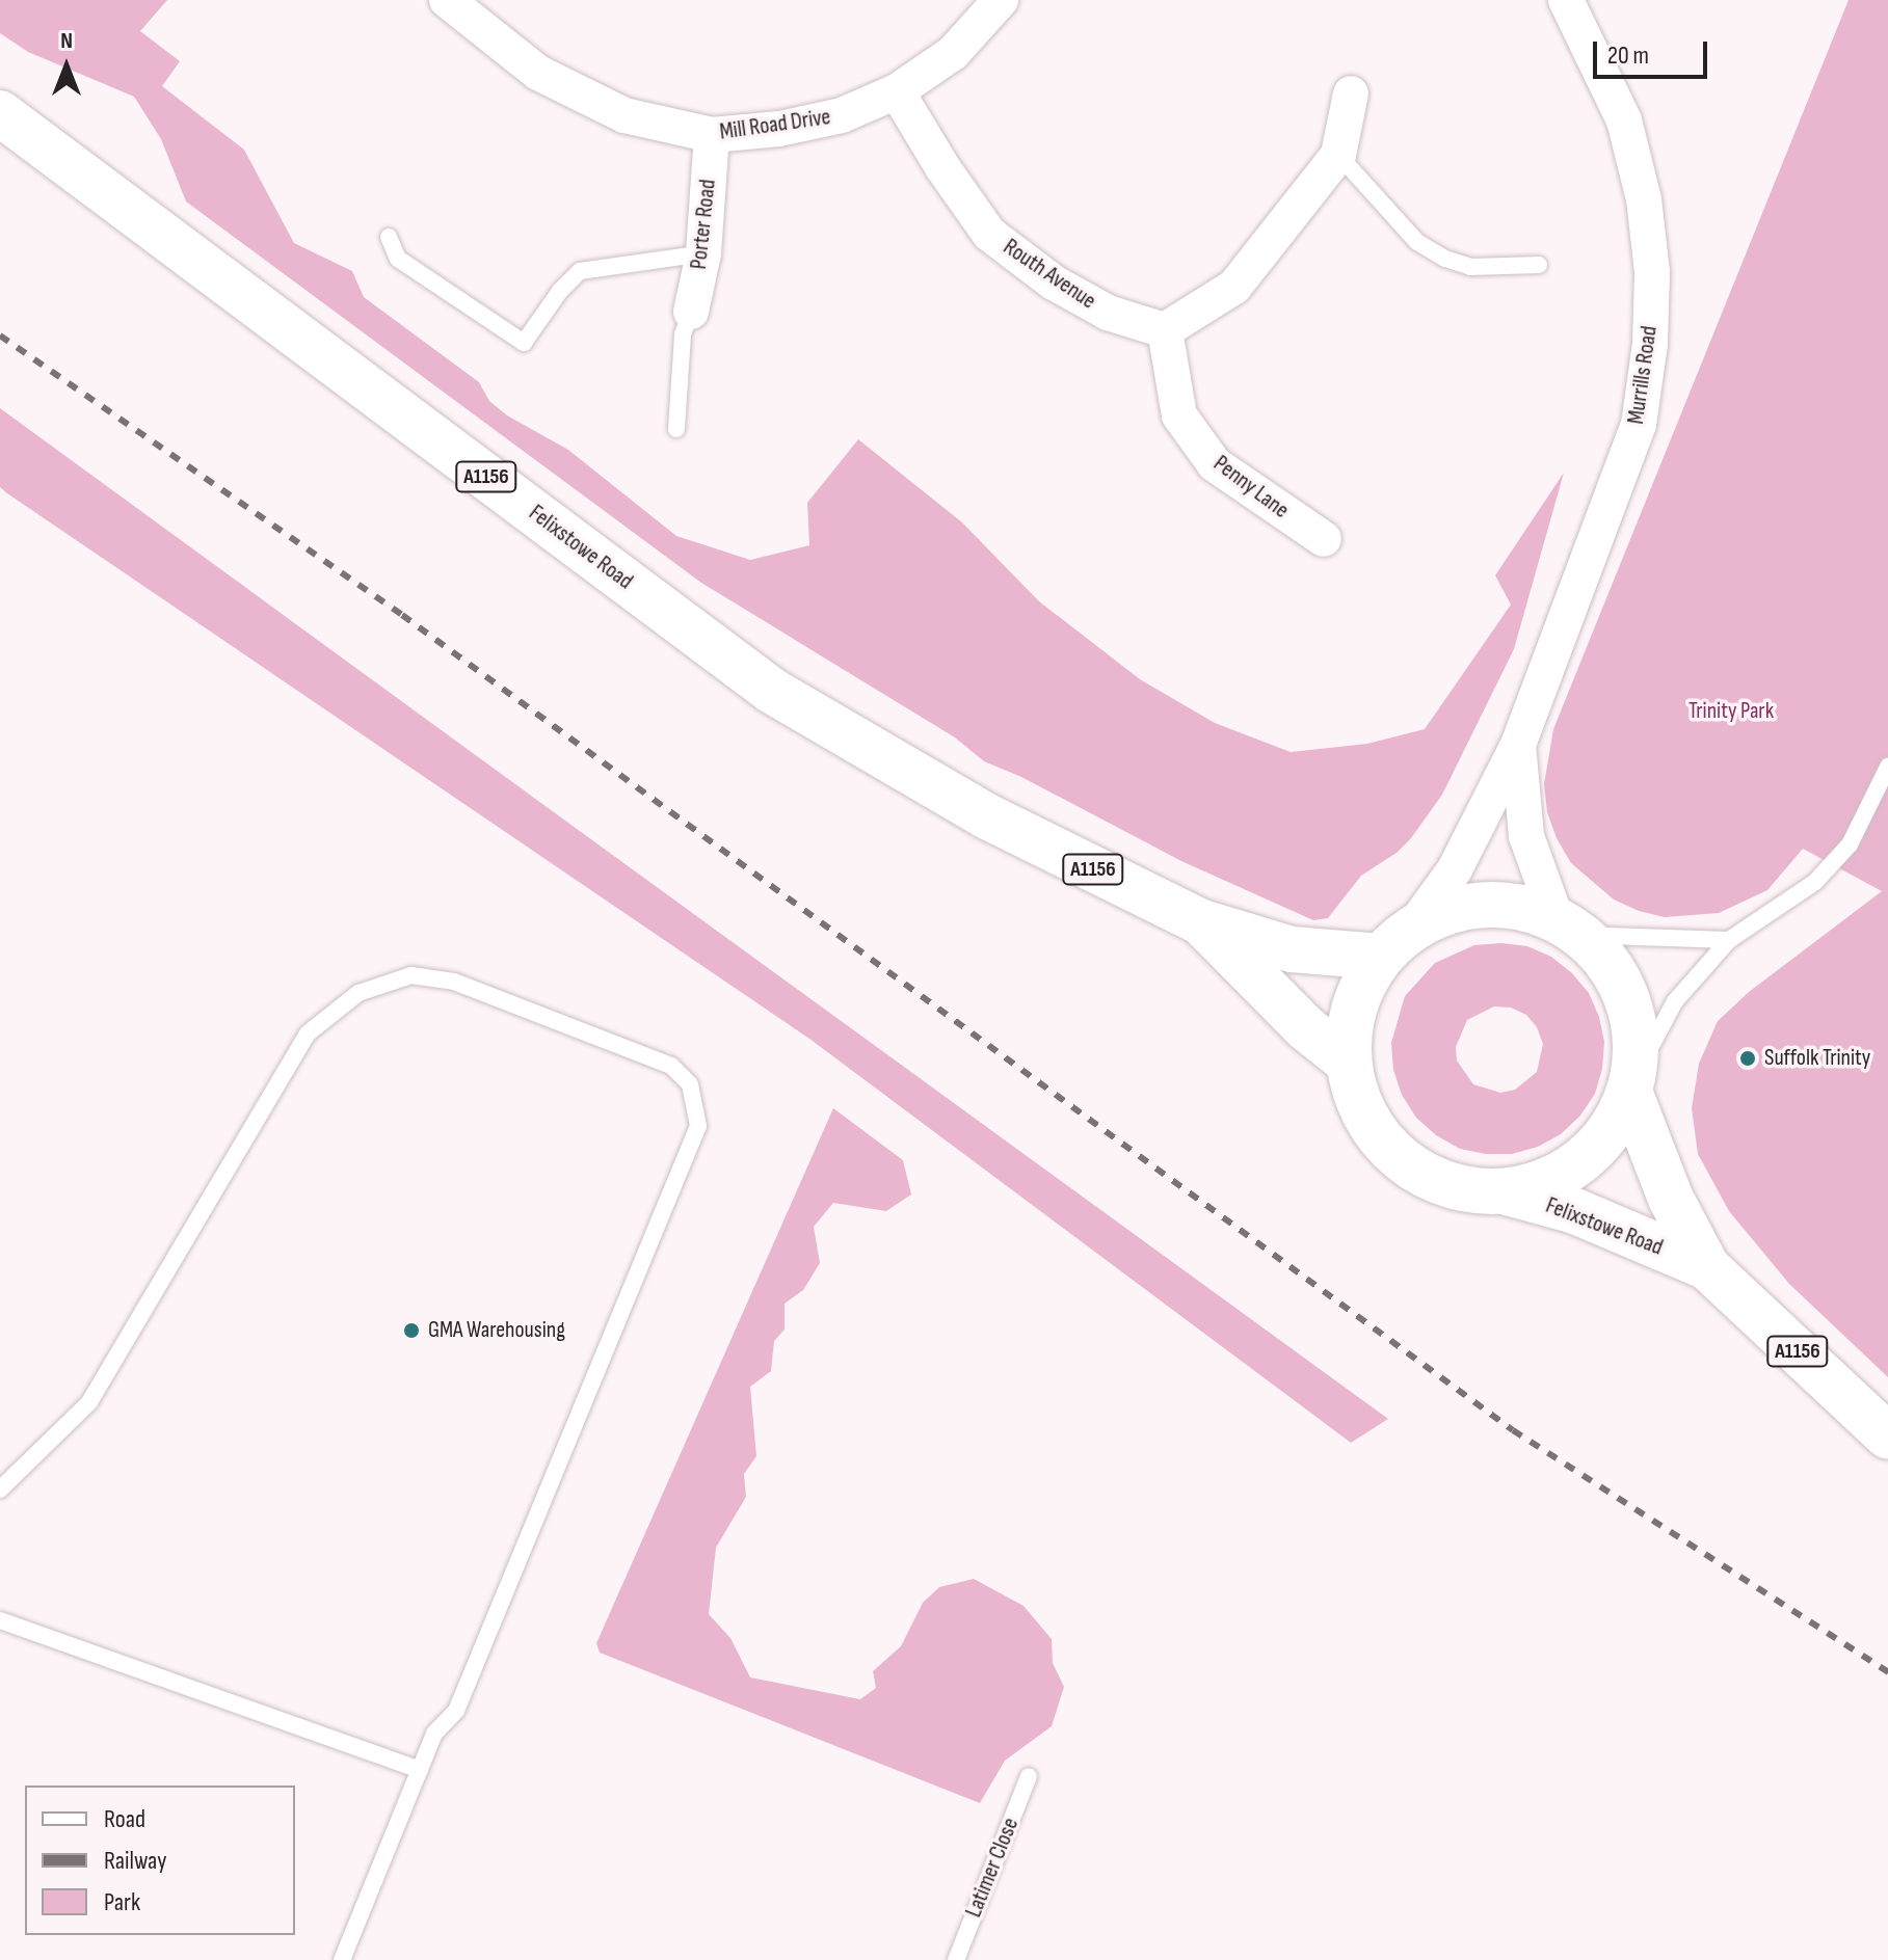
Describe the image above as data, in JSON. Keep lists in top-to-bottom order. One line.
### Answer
{"streets":{"main road":["A1156","Felixstowe Road"],"street":["Mill Road Drive","Porter Road","Routh Avenue","Murrills Road","Penny Lane"],"lane":["Latimer Close"]},"crossings":[["Mill Road Drive","Porter Road"],["Mill Road Drive","Routh Avenue"],["Routh Avenue","Penny Lane"],["Murrills Road","Felixstowe Road"]],"parks":["Trinity Park"],"places":["Suffolk Trinity","GMA Warehousing"],"legend":["Road","Railway","Park"],"scale_bar":"20 m","north":"top"}
